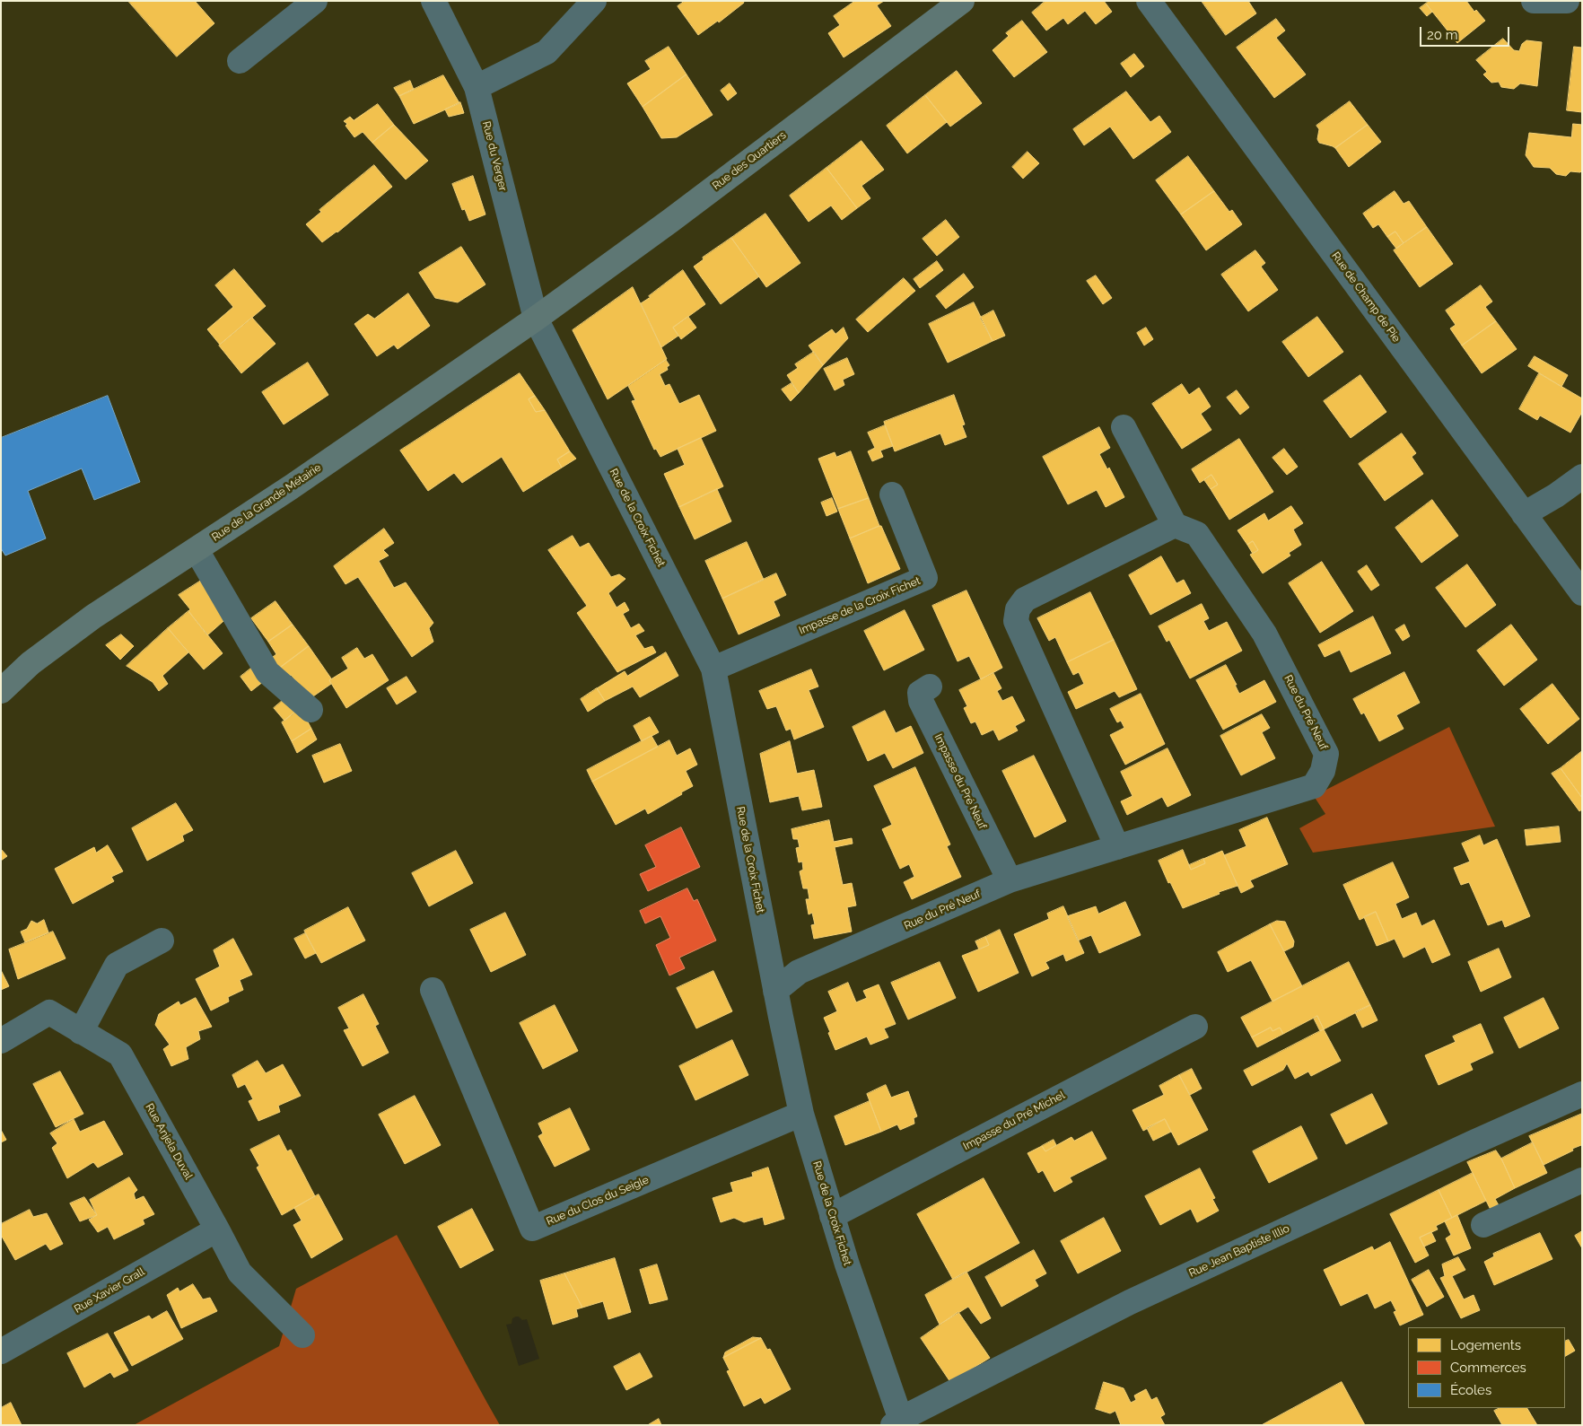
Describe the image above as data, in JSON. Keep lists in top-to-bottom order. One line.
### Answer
{"streets":{"main road":["Rue des Quartiers","Rue de la Grande Métairie"],"street":["Rue du Verger","Rue de Champ de Pie","Rue de la Croix Fichet","Impasse de la Croix Fichet","Rue du Pré Neuf","Impasse du Pré Neuf","Impasse du Pré Michel","Rue Anjela Duval","Rue du Clos du Seigle","Rue Jean Baptiste Illio","Rue Xavier Grall"]},"crossings":[["Rue du Verger","Rue des Quartiers"],["Rue du Verger","Rue de la Grande Métairie"],["Rue du Verger","Rue de la Croix Fichet"],["Rue des Quartiers","Rue de la Grande Métairie"],["Rue des Quartiers","Rue de la Croix Fichet"],["Rue de la Grande Métairie","Rue de la Croix Fichet"],["Rue de la Croix Fichet","Impasse de la Croix Fichet"],["Rue de la Croix Fichet","Rue du Pré Neuf"],["Rue de la Croix Fichet","Impasse du Pré Michel"],["Rue de la Croix Fichet","Rue du Clos du Seigle"],["Rue de la Croix Fichet","Rue Jean Baptiste Illio"],["Rue du Pré Neuf","Impasse du Pré Neuf"],["Rue Anjela Duval","Rue Xavier Grall"]],"legend":["Logements","Commerces","Écoles"],"scale_bar":"20 m"}
